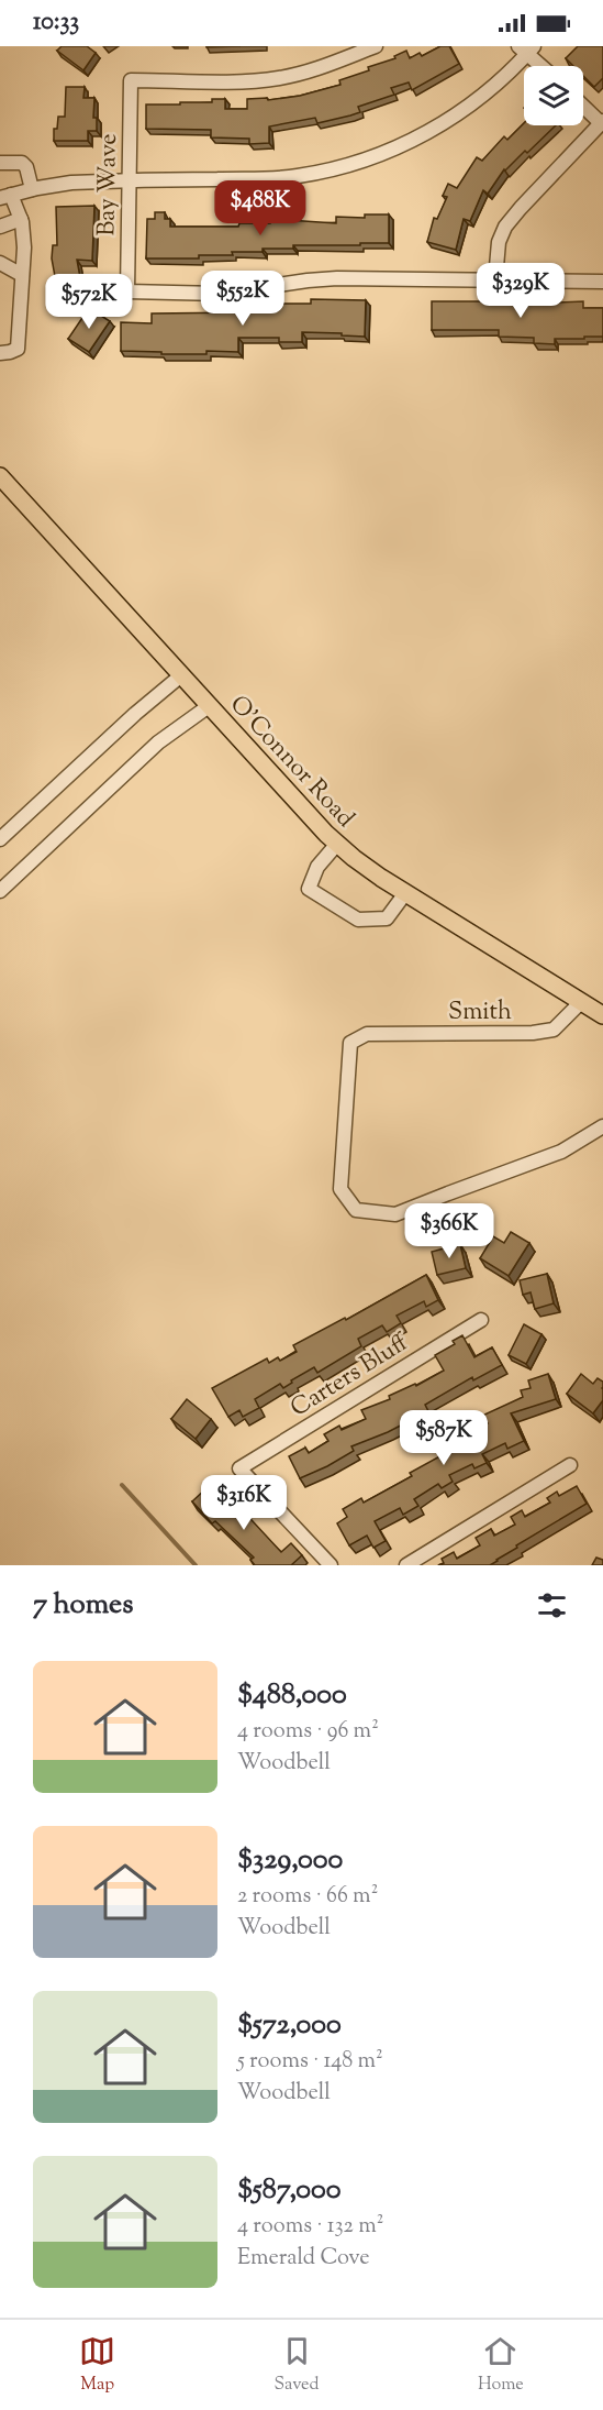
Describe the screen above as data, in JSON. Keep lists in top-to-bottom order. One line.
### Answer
{"streets":{"main road":["O'Connor Road"],"street":["Bay Wave","Smith","Carters Bluff"]},"crossings":[["O'Connor Road","Smith"]],"page":{"status":"10:33","price":["$488K","$329K","$552K","$572K","$366K","$587K","$316K"],"heading":"7 homes","list":[{"name":"$488,000","note":"4 rooms · 96 m² · Woodbell"},{"name":"$329,000","note":"2 rooms · 66 m² · Woodbell"},{"name":"$572,000","note":"5 rooms · 148 m² · Woodbell"},{"name":"$587,000","note":"4 rooms · 132 m² · Emerald Cove"}],"tabs":["Map","Saved","Home"]}}
